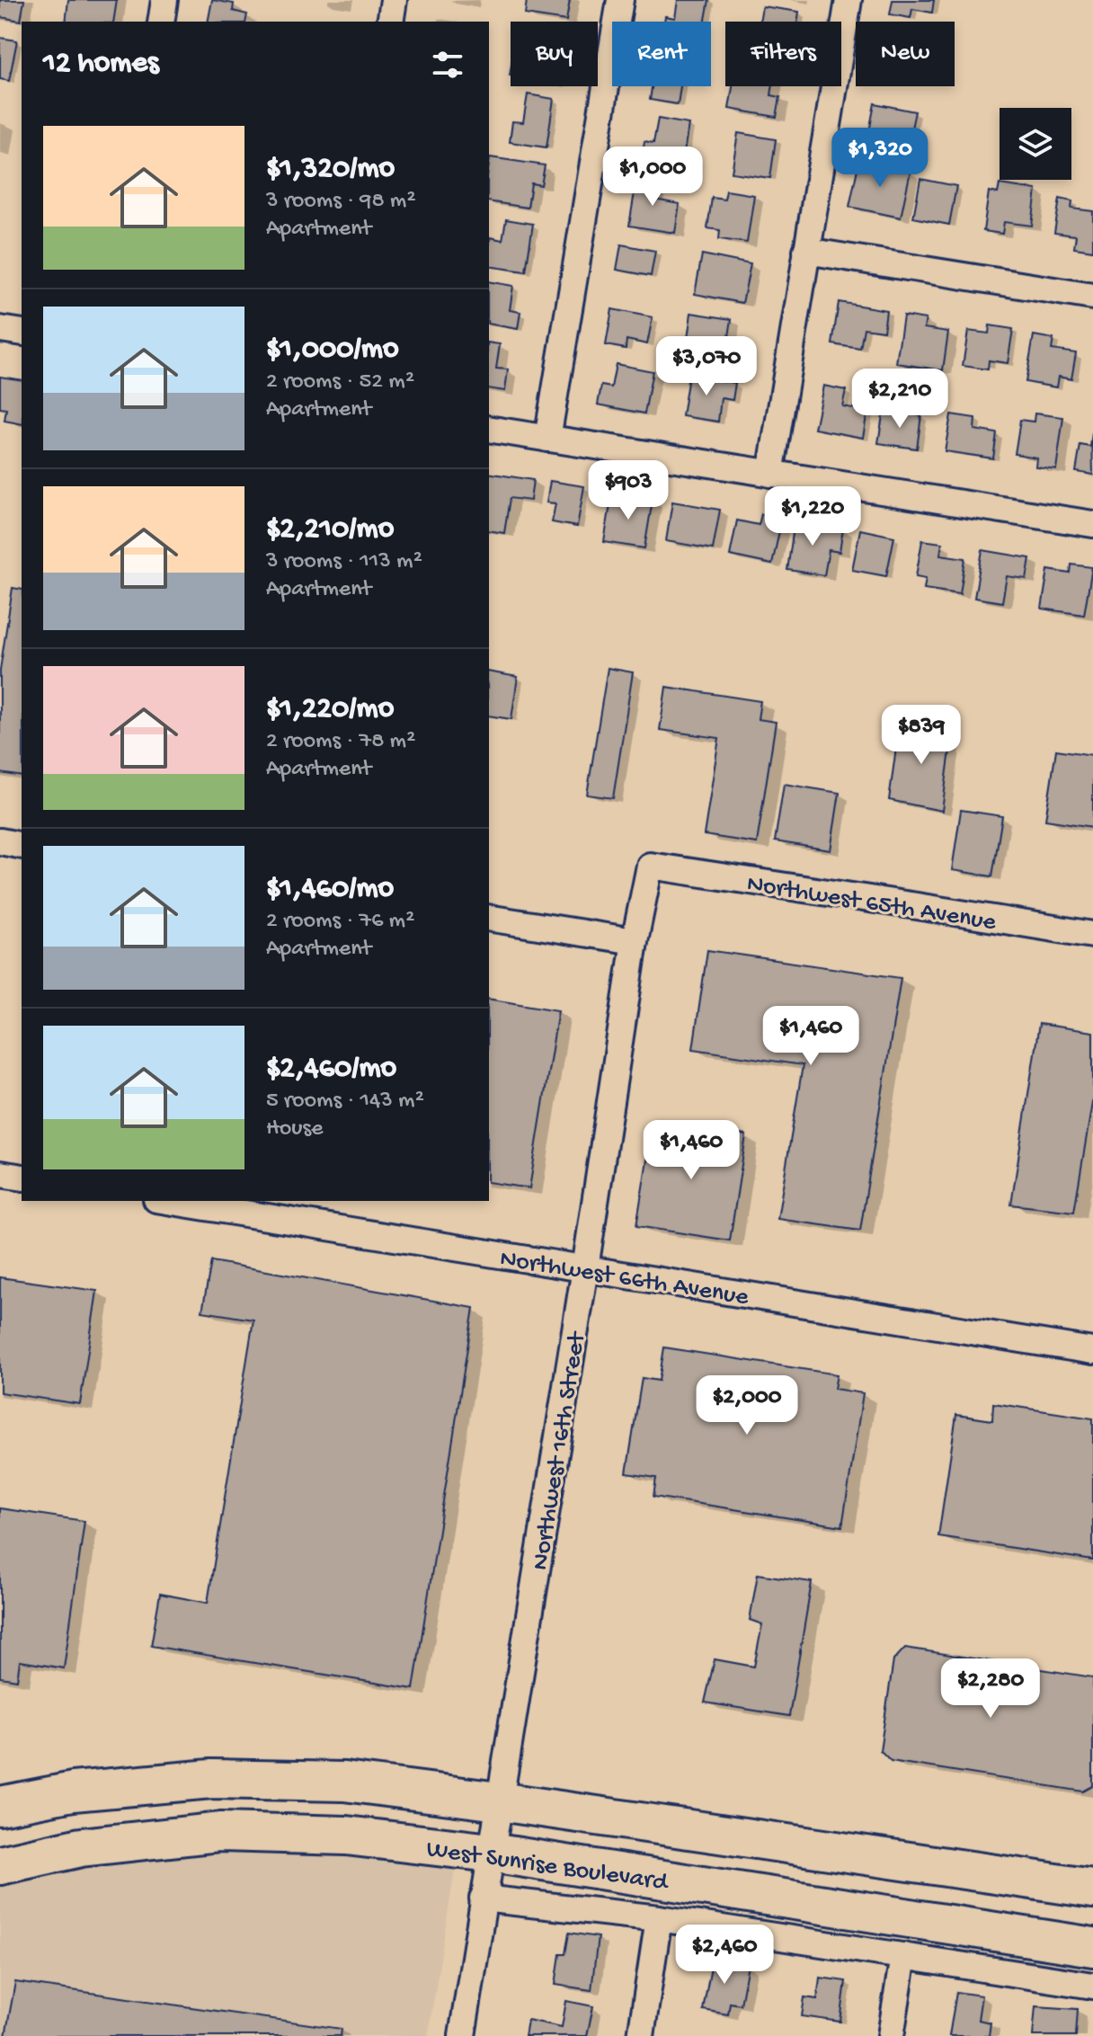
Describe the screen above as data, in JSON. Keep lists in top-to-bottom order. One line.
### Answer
{"streets":{"highway":["West Sunrise Boulevard"],"street":["Northwest 65th Avenue","Northwest 66th Avenue","Northwest 16th Street"]},"crossings":[["Northwest 65th Avenue","Northwest 16th Street"],["Northwest 66th Avenue","Northwest 16th Street"],["Northwest 16th Street","West Sunrise Boulevard"]],"page":{"chip":["Buy","Rent","Filters","New"],"heading":"12 homes","list":[{"name":"$1,320/mo","note":"3 rooms · 98 m² · Apartment"},{"name":"$1,000/mo","note":"2 rooms · 52 m² · Apartment"},{"name":"$2,210/mo","note":"3 rooms · 113 m² · Apartment"},{"name":"$1,220/mo","note":"2 rooms · 78 m² · Apartment"},{"name":"$1,460/mo","note":"2 rooms · 76 m² · Apartment"},{"name":"$2,460/mo","note":"5 rooms · 143 m² · House"}],"price":["$1,320","$1,000","$3,070","$2,210","$903","$1,220","$839","$1,460","$1,460","$2,000","$2,280","$2,460"]}}
